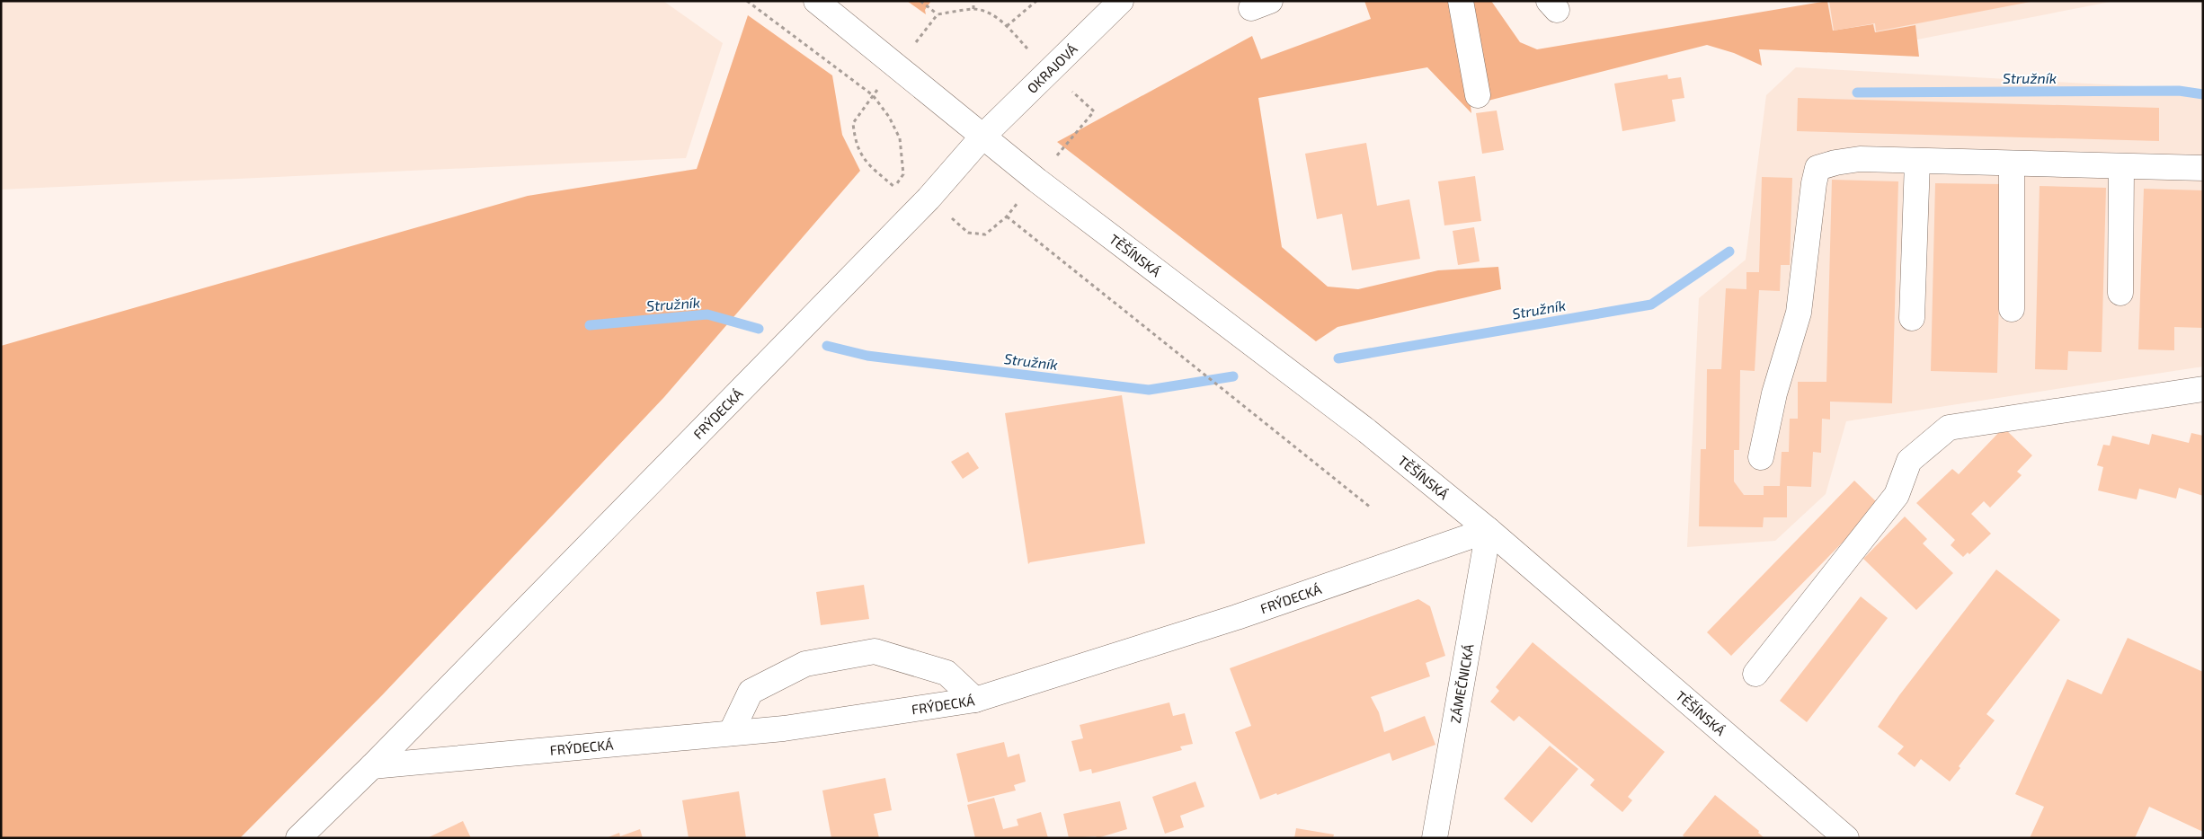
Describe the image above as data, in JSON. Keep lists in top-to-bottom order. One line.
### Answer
{"streets":{"street":["OKRAJOVÁ","TĚŠÍNSKÁ","FRÝDECKÁ","ZÁMEČNICKÁ"]},"crossings":[["OKRAJOVÁ","TĚŠÍNSKÁ"],["OKRAJOVÁ","FRÝDECKÁ"],["TĚŠÍNSKÁ","FRÝDECKÁ"],["TĚŠÍNSKÁ","ZÁMEČNICKÁ"],["FRÝDECKÁ","ZÁMEČNICKÁ"]],"water":["Stružník"]}
